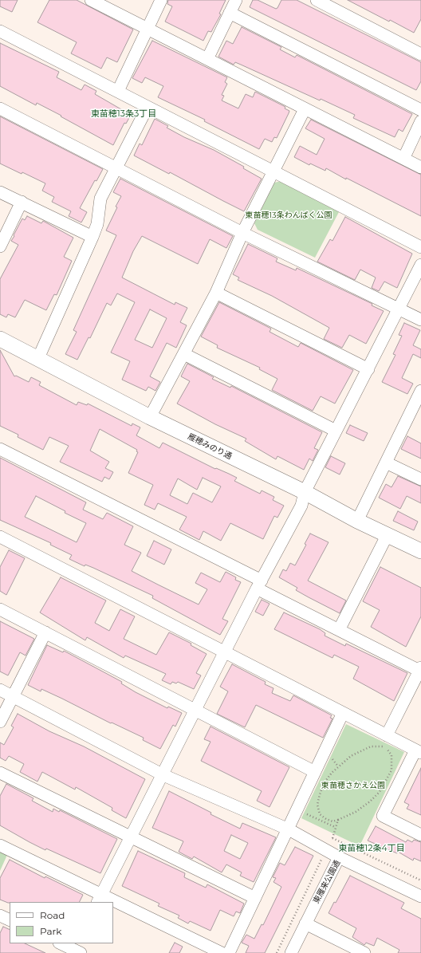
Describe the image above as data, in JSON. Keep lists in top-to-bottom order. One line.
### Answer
{"streets":{"street":["雁穂みのり通","東雁来公園通"]},"districts":["東苗穂13条3丁目","東苗穂12条4丁目"],"parks":["東苗穂13条わんぱく公園","東苗穂さかえ公園"],"legend":["Road","Park"]}
